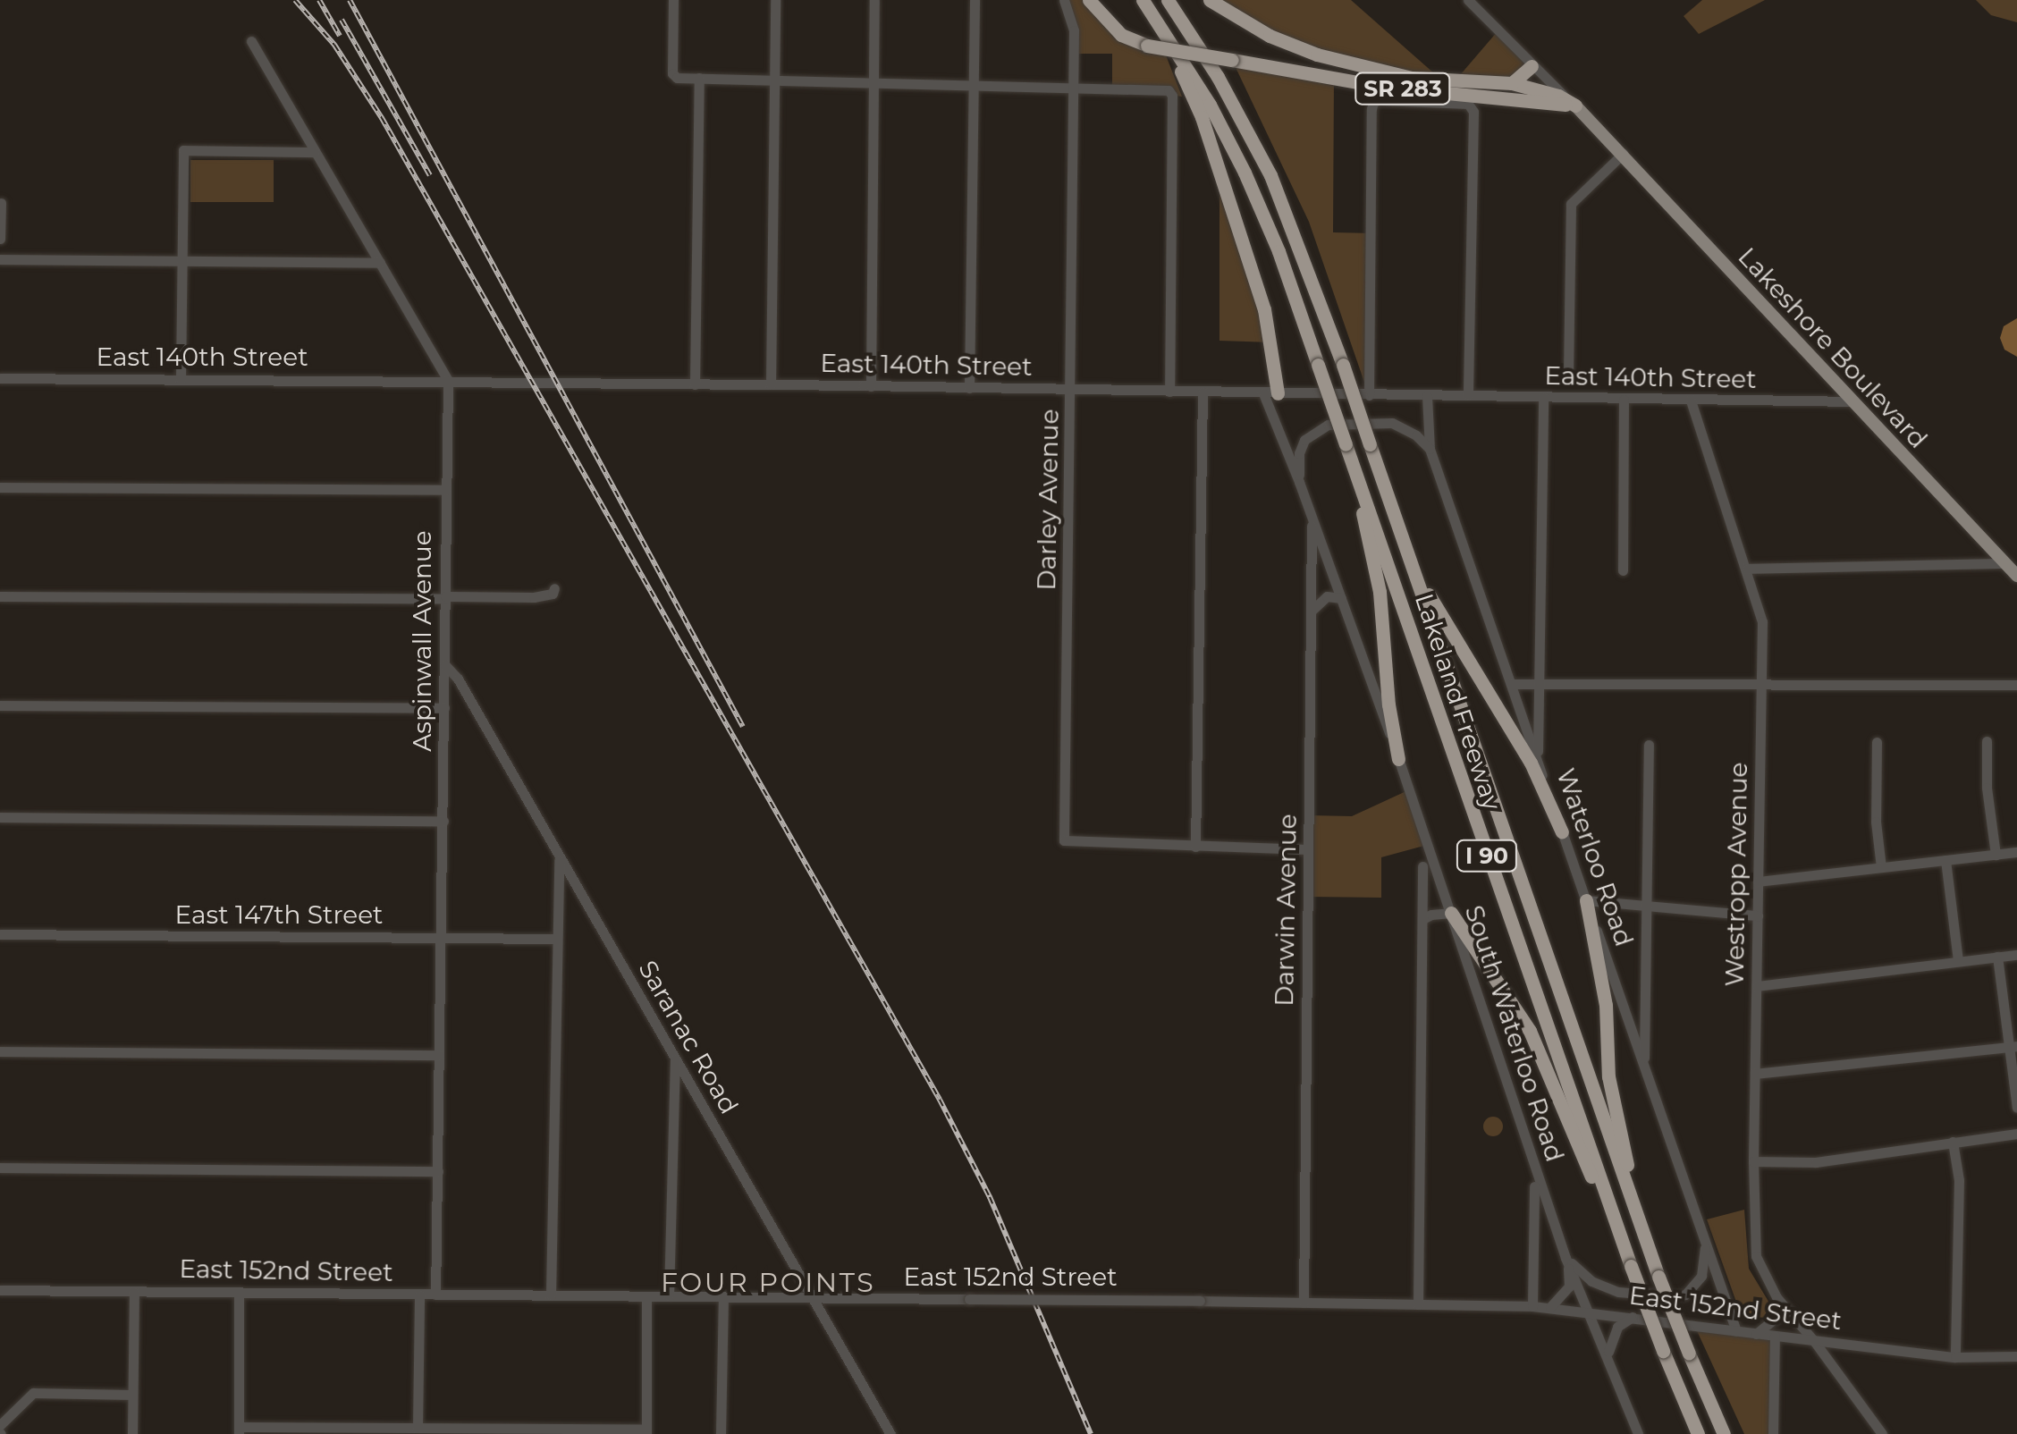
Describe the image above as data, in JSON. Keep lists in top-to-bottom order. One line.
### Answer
{"streets":{"highway":["SR 283","Lakeland Freeway","I 90"],"main road":["Lakeshore Boulevard"],"street":["East 140th Street","Darley Avenue","Aspinwall Avenue","Waterloo Road","Westropp Avenue","Darwin Avenue","East 147th Street","South Waterloo Road","Saranac Road","East 152nd Street"]},"crossings":[["SR 283","Lakeshore Boulevard"],["Lakeshore Boulevard","East 140th Street"],["East 140th Street","Darley Avenue"],["East 140th Street","Aspinwall Avenue"],["East 140th Street","Waterloo Road"],["East 140th Street","Westropp Avenue"],["East 140th Street","South Waterloo Road"],["Aspinwall Avenue","East 147th Street"],["Aspinwall Avenue","Saranac Road"],["Aspinwall Avenue","East 152nd Street"],["Waterloo Road","East 152nd Street"],["Westropp Avenue","East 152nd Street"],["Darwin Avenue","South Waterloo Road"],["Darwin Avenue","East 152nd Street"],["South Waterloo Road","East 152nd Street"],["Saranac Road","East 152nd Street"]],"districts":["FOUR POINTS"]}
